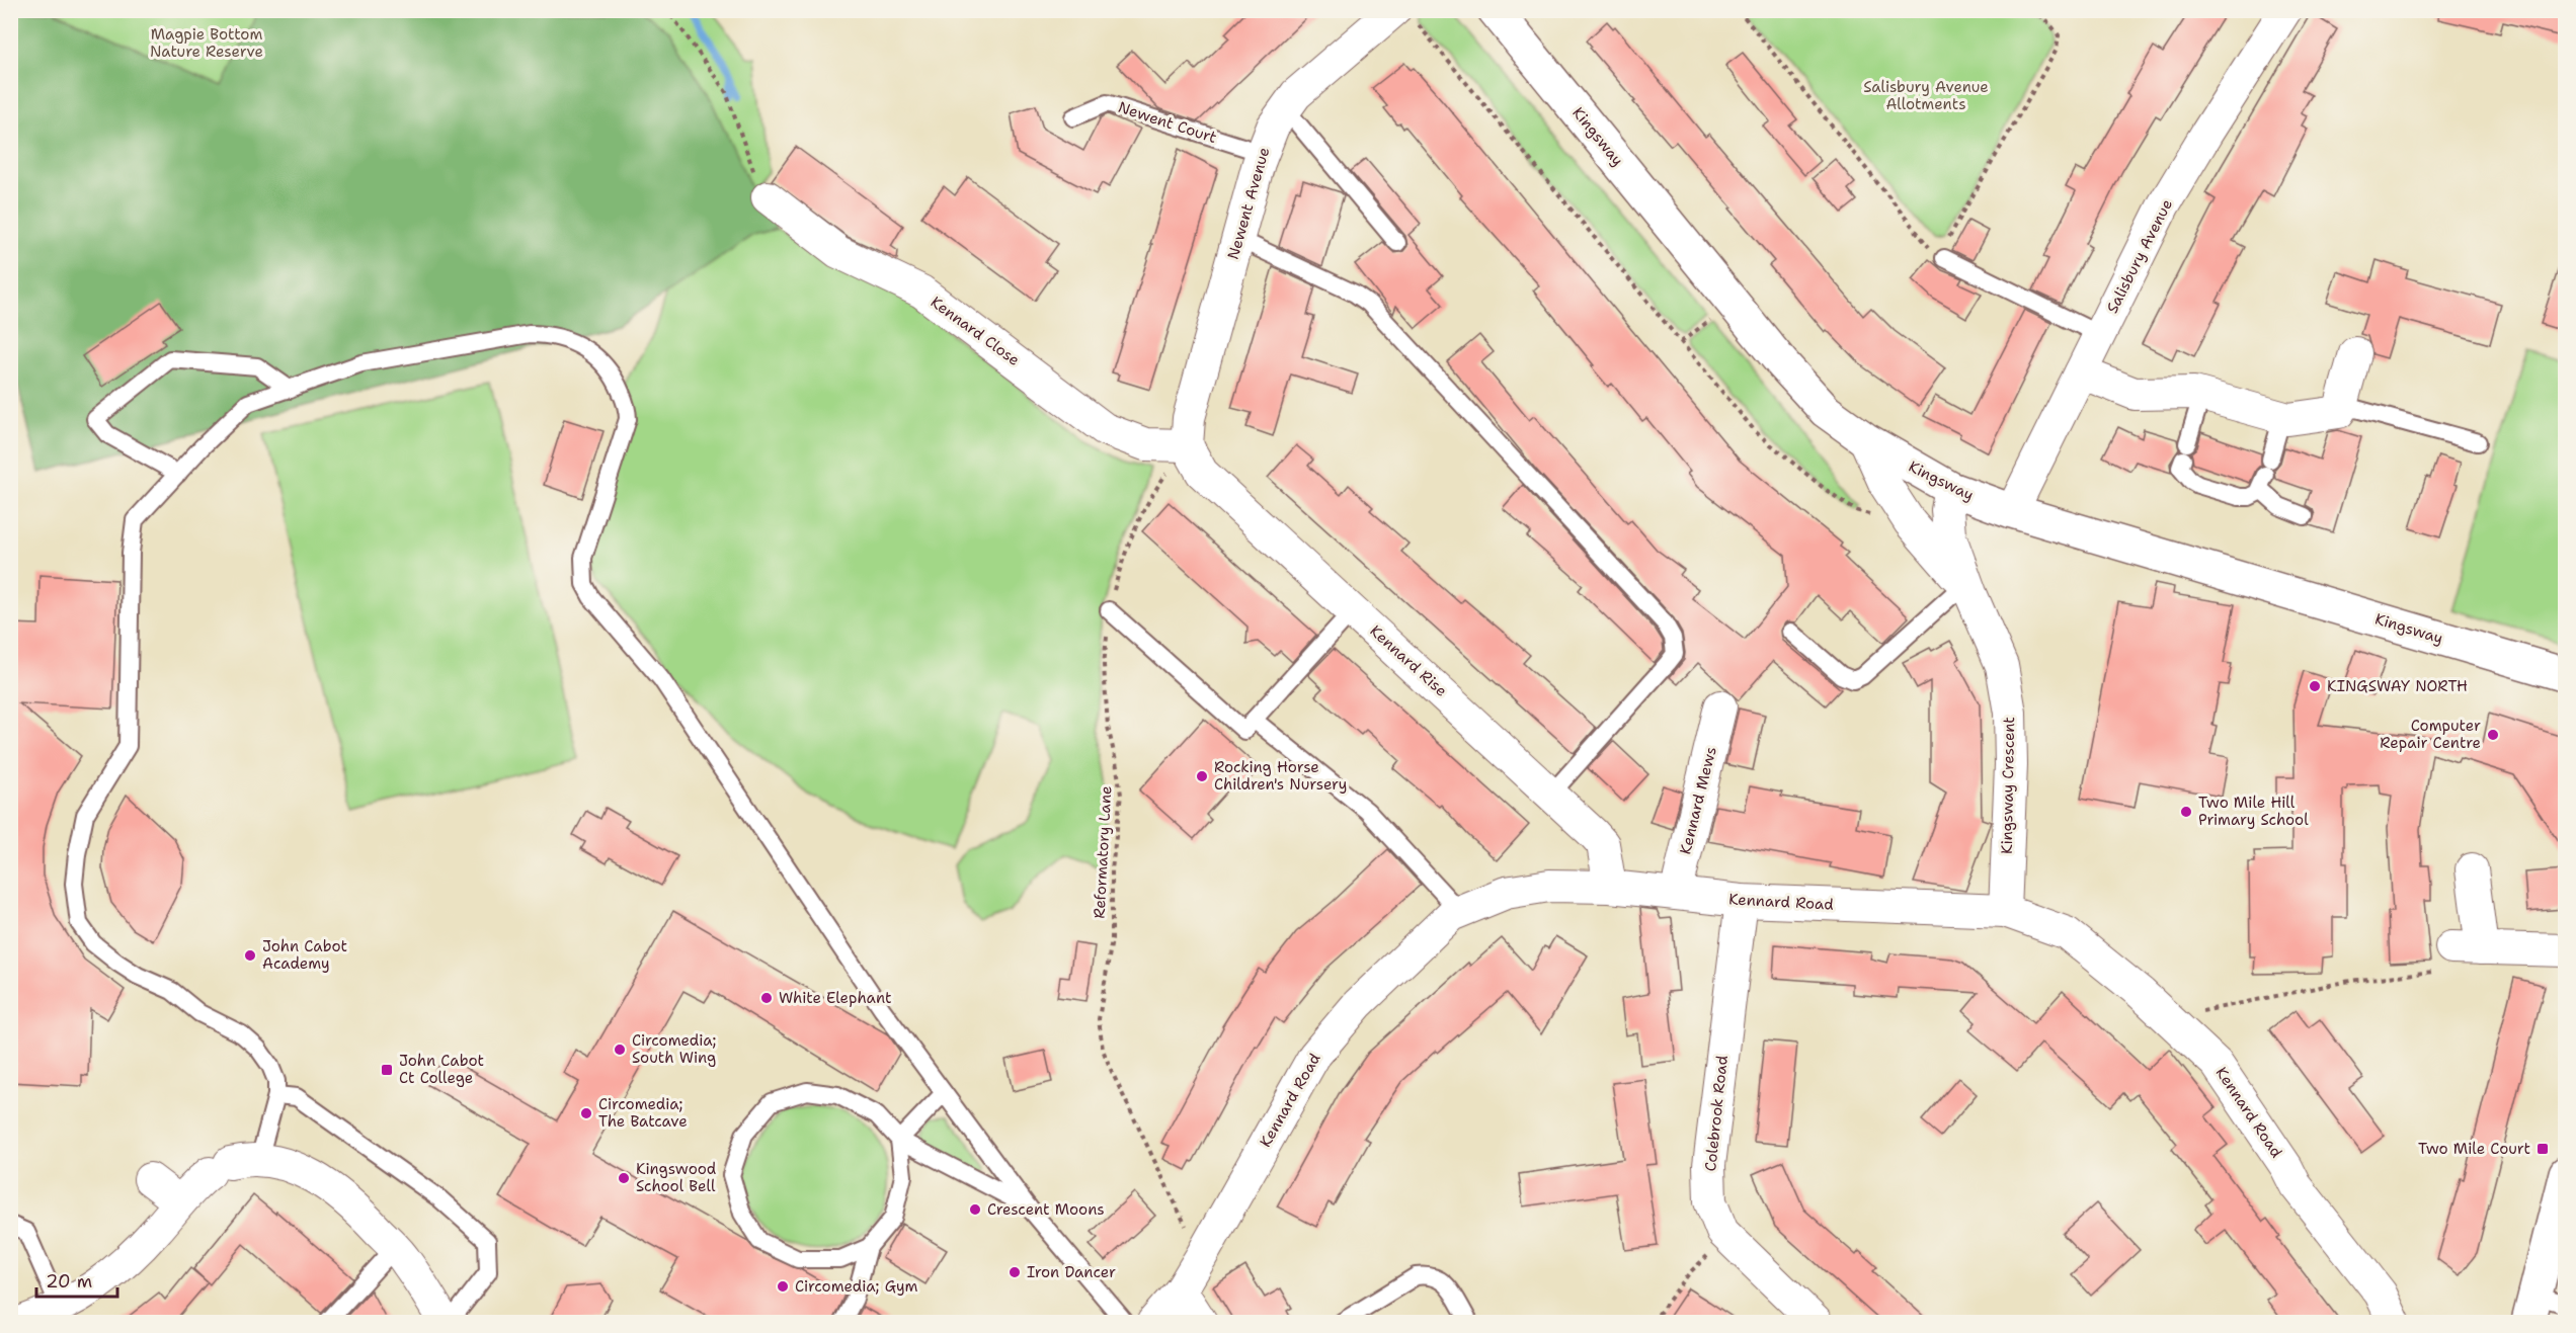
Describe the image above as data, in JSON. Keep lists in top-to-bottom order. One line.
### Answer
{"streets":{"street":["Kingsway","Newent Avenue","Salisbury Avenue","Kennard Close","Kennard Rise","Kingsway Crescent","Kennard Mews","Kennard Road","Colebrook Road"],"lane":["Newent Court"],"path":["Reformatory Lane"]},"crossings":[["Newent Court","Newent Avenue"],["Kingsway","Salisbury Avenue"],["Kingsway","Kingsway Crescent"],["Newent Avenue","Kennard Close"],["Newent Avenue","Kennard Rise"],["Newent Avenue","Reformatory Lane"],["Kennard Close","Kennard Rise"],["Kennard Close","Reformatory Lane"],["Kennard Rise","Reformatory Lane"],["Kennard Rise","Kennard Road"],["Kingsway Crescent","Kennard Road"],["Kennard Mews","Kennard Road"],["Reformatory Lane","Kennard Road"],["Kennard Road","Colebrook Road"]],"parks":["Magpie Bottom Nature Reserve","Salisbury Avenue Allotments"],"places":{"other":["KINGSWAY NORTH","Computer Repair Centre","Rocking Horse Children's Nursery","Two Mile Hill Primary School","John Cabot Academy","White Elephant","Circomedia; South Wing","Circomedia; The Batcave","Kingswood School Bell","Crescent Moons","Iron Dancer","Circomedia; Gym"],"transit":["John Cabot Ct College","Two Mile Court"]},"scale_bar":"20 m"}
